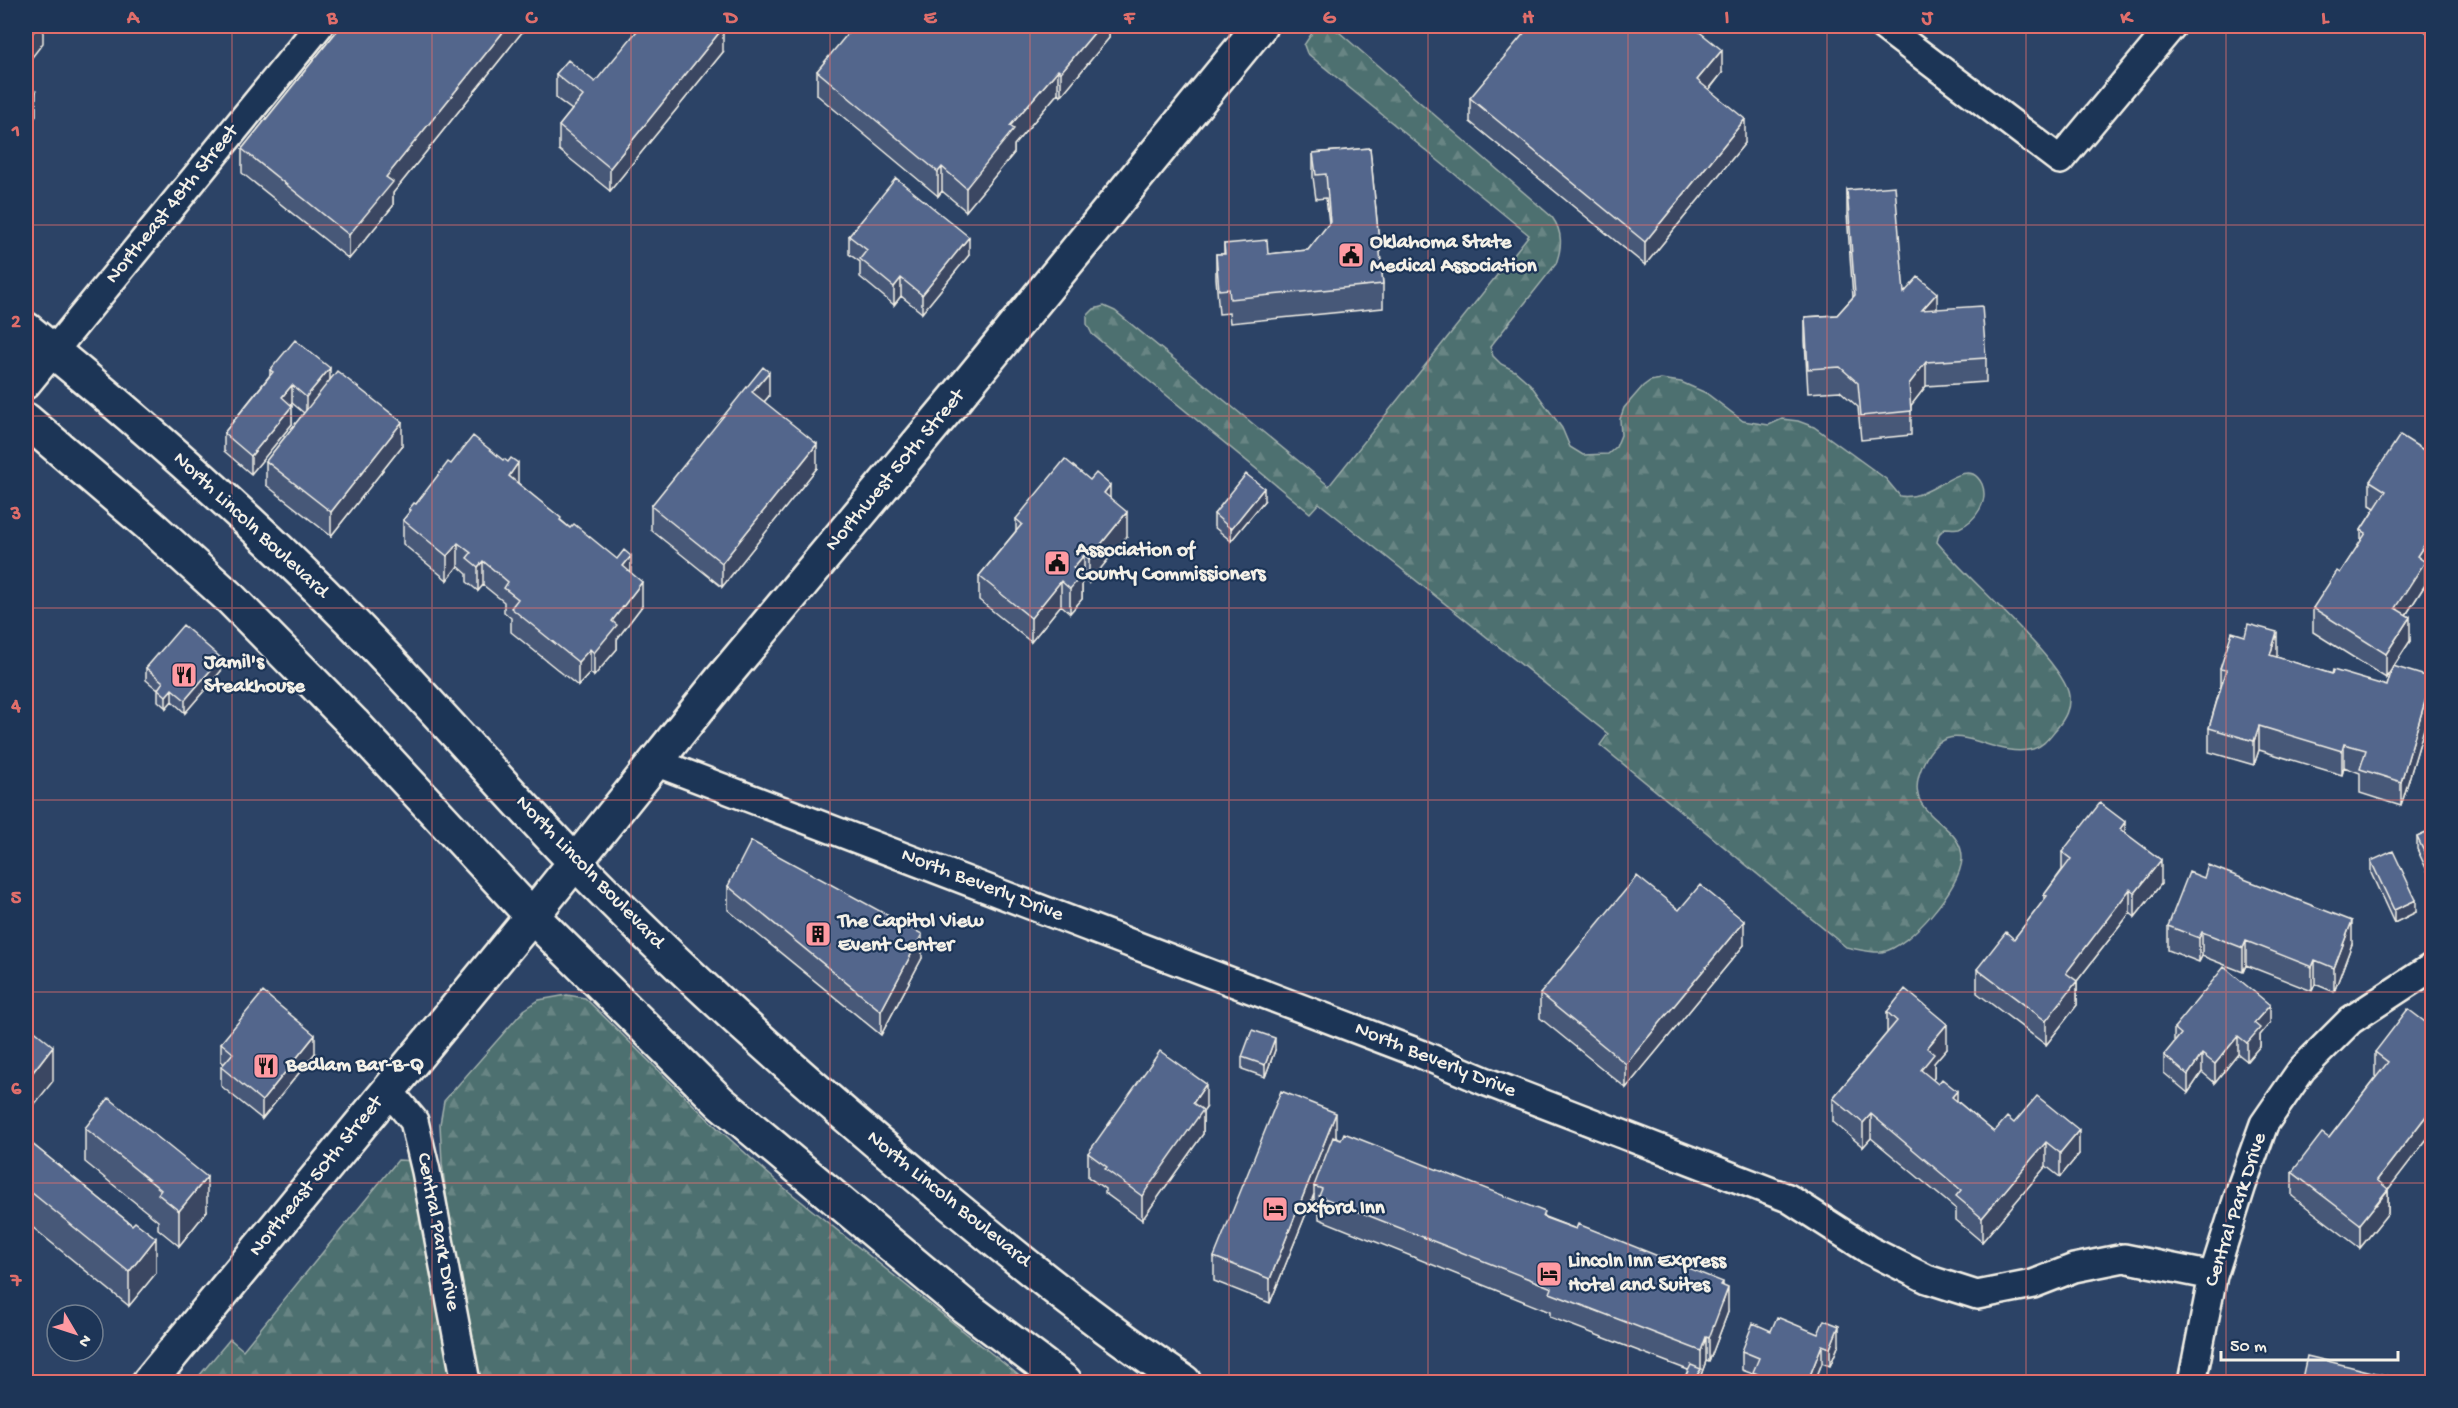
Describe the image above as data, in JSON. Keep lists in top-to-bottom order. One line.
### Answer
{"streets":{"main road":["Northwest 50th Street","North Lincoln Boulevard","Northeast 50th Street"],"street":["Northeast 48th Street","North Beverly Drive","Central Park Drive"]},"crossings":[["Northeast 48th Street","North Lincoln Boulevard"],["Northwest 50th Street","North Lincoln Boulevard"],["Northwest 50th Street","North Beverly Drive"],["Northwest 50th Street","Northeast 50th Street"],["North Beverly Drive","Central Park Drive"],["Northeast 50th Street","Central Park Drive"]],"places":{"public building":["Oklahoma State Medical Association","Association of County Commissioners"],"restaurant":["Jamil's Steakhouse","Bedlam Bar-B-Q"],"building":["The Capitol View Event Center"],"hotel":["Oxford Inn","Lincoln Inn Express Hotel and Suites"]},"scale_bar":"50 m","north":"bottom right","grid":{"columns":["A","B","C","D","E","F","G","H","I","J","K","L"],"rows":["1","2","3","4","5","6","7"]}}
